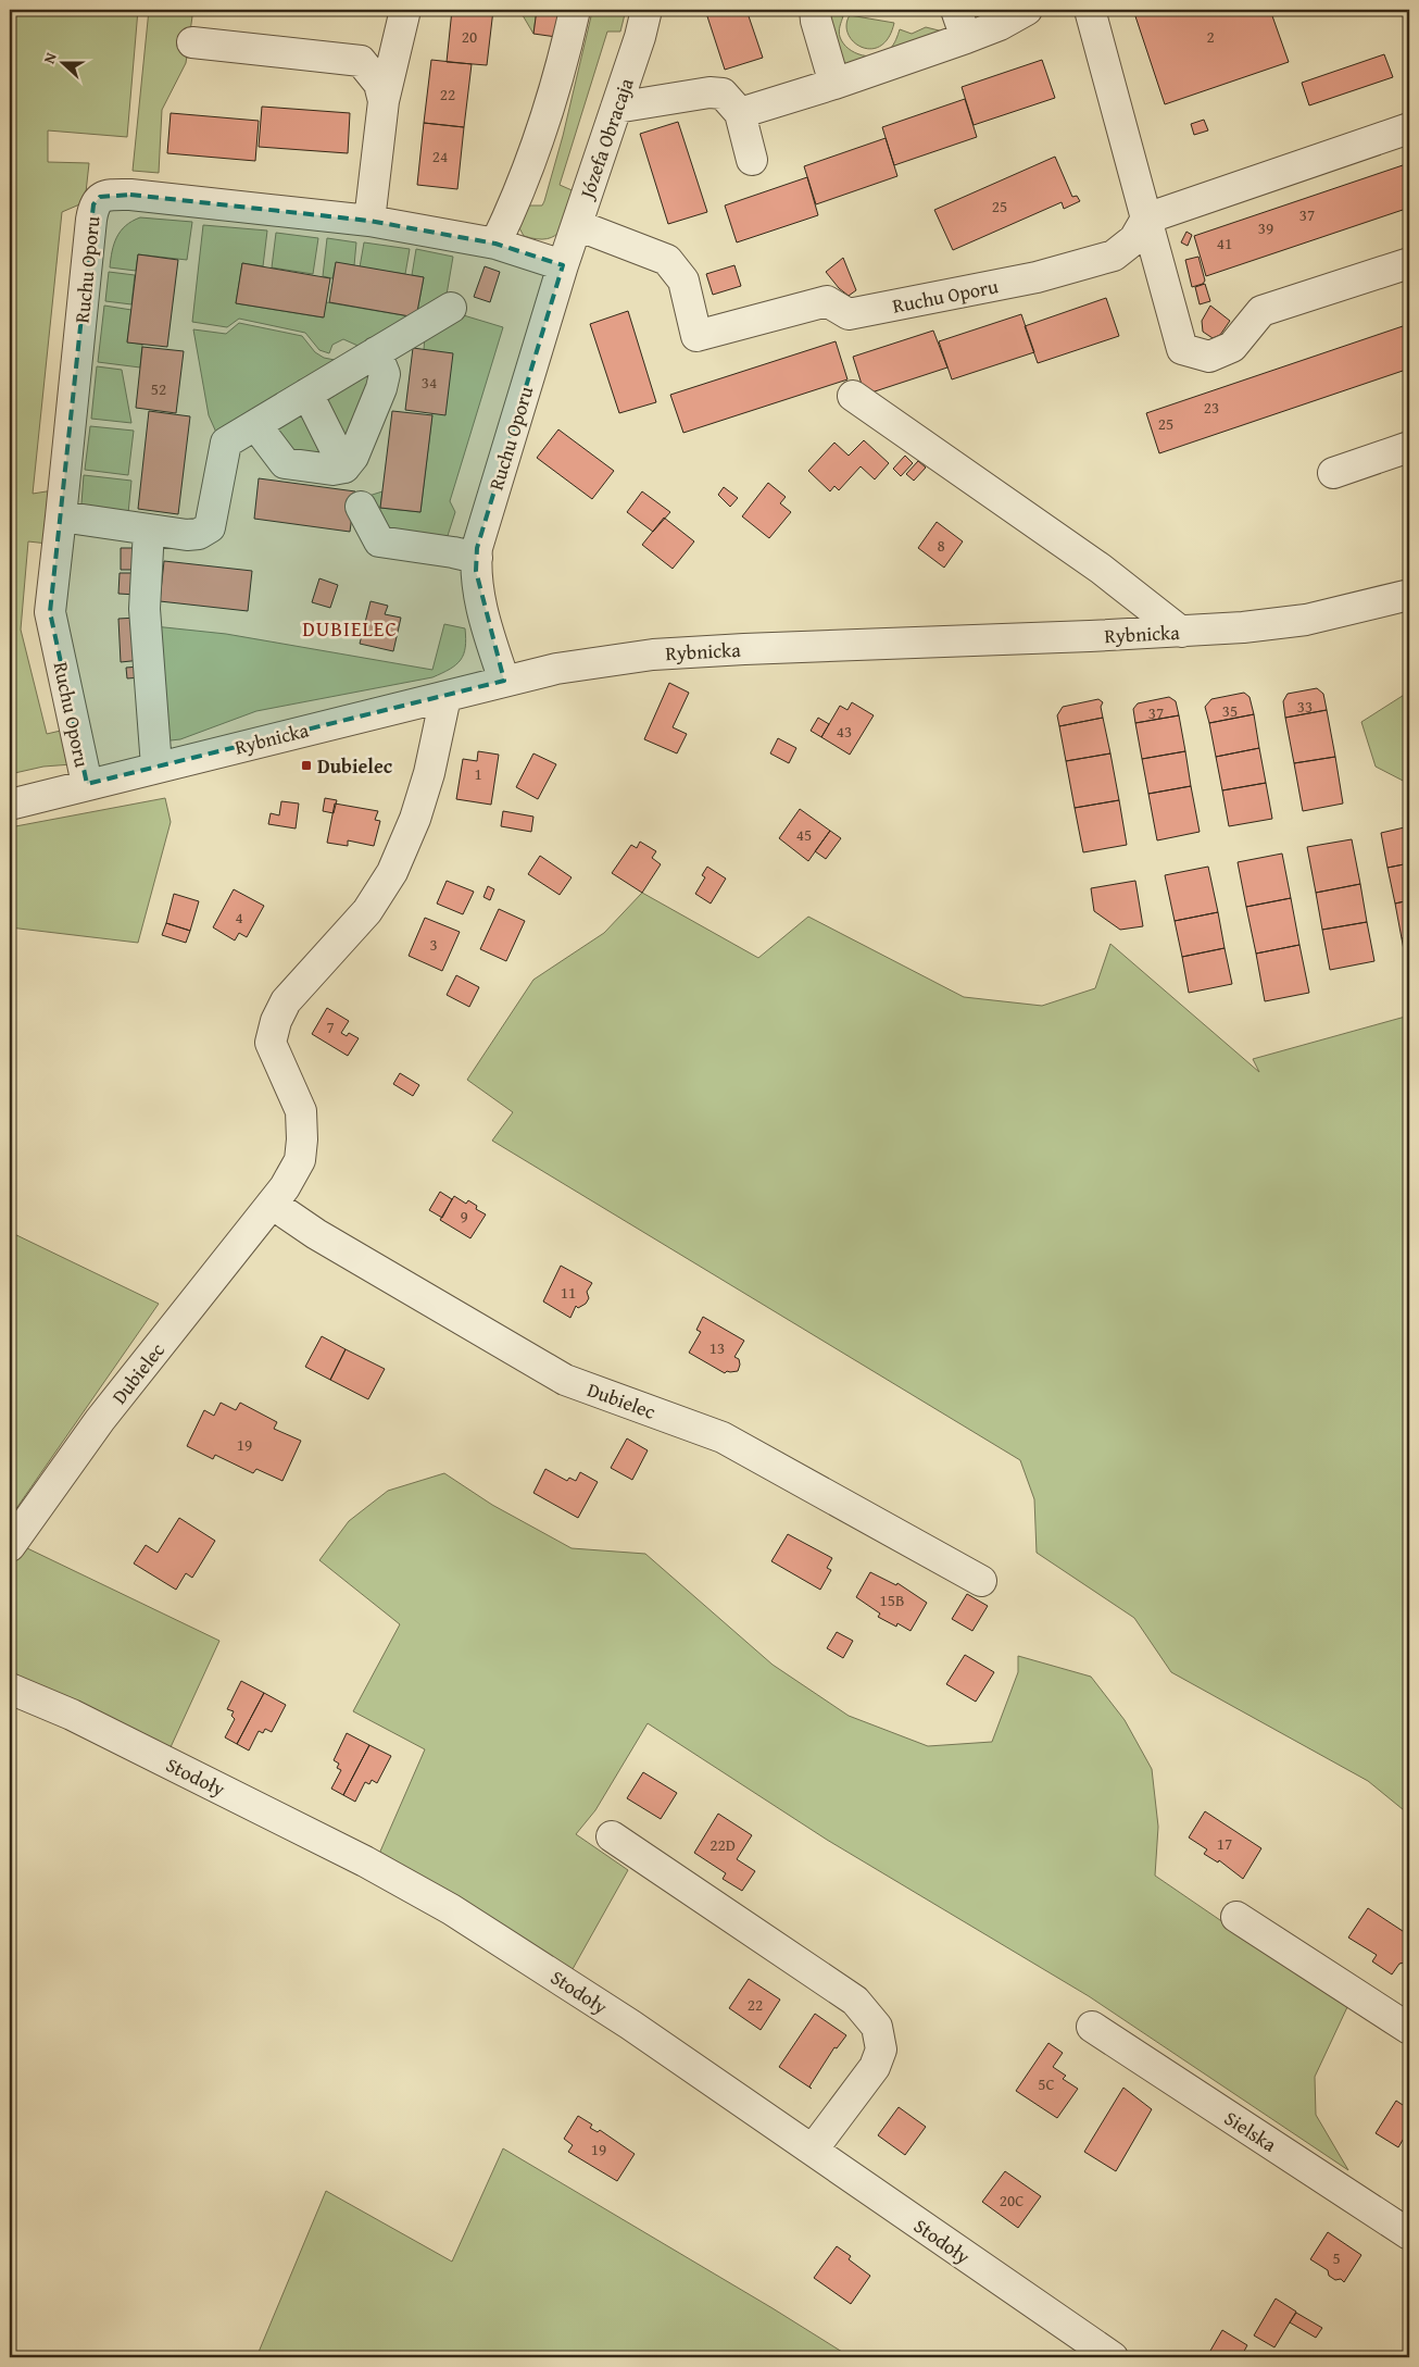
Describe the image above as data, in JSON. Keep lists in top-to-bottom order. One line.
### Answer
{"streets":{"street":["Józefa Obracaja","Ruchu Oporu","Rybnicka","Dubielec","Stodoły","Sielska"]},"crossings":[["Józefa Obracaja","Ruchu Oporu"],["Ruchu Oporu","Rybnicka"],["Rybnicka","Dubielec"]],"districts":["DUBIELEC"],"places":{"transit":["Dubielec"]},"house_numbers":["20","2","22","24","25","37","39","41","34","52","23","25","8","33","35","37","43","1","45","4","3","7","9","11","13","19","15B","17","22D","22","5C","19","20C","5"],"north":"left"}
